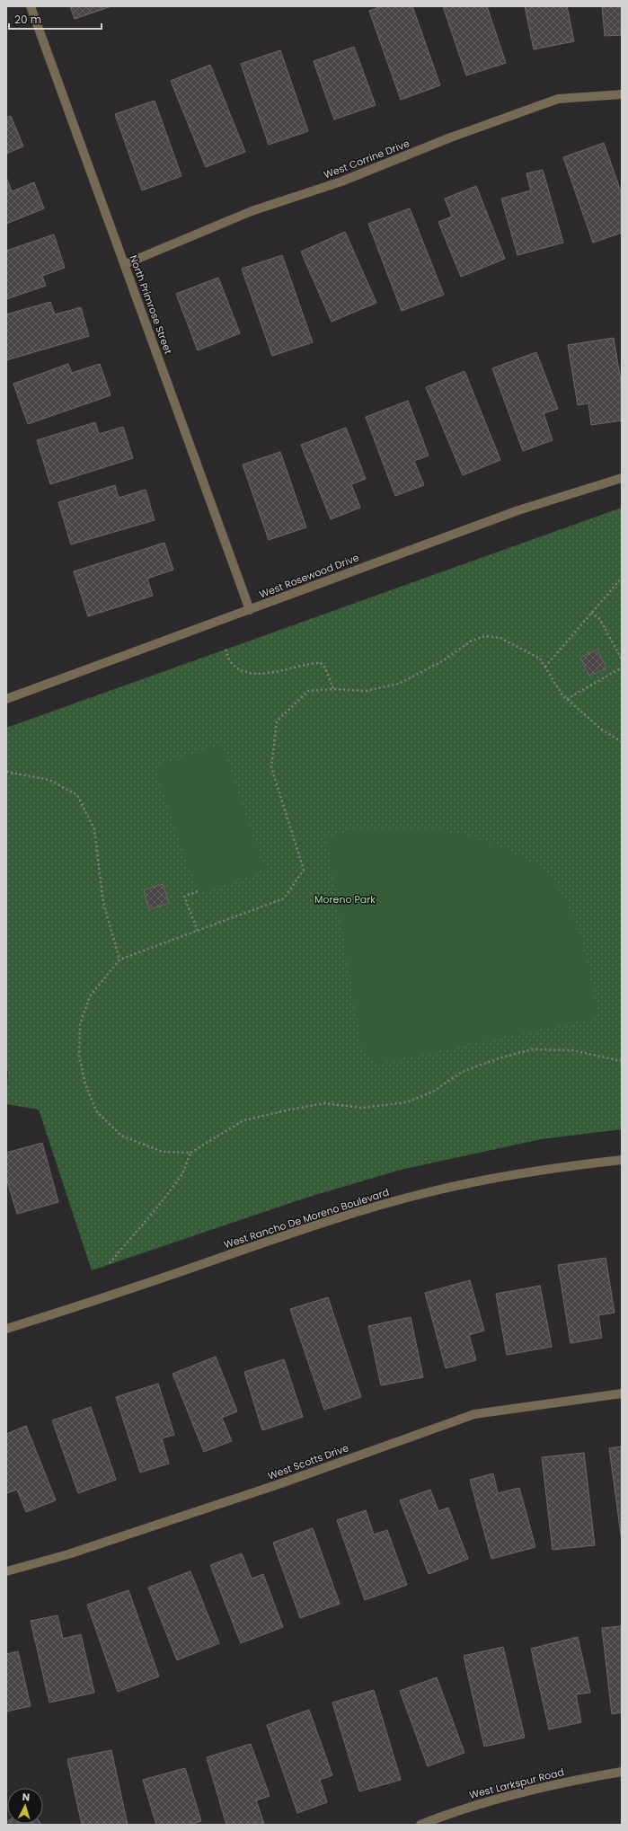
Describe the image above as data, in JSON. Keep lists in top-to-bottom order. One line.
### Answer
{"streets":{"street":["West Corrine Drive","North Primrose Street","West Rosewood Drive","West Rancho De Moreno Boulevard","West Scotts Drive","West Larkspur Road"]},"crossings":[["West Corrine Drive","North Primrose Street"],["North Primrose Street","West Rosewood Drive"]],"parks":["Moreno Park"],"scale_bar":"20 m","north":"top"}
